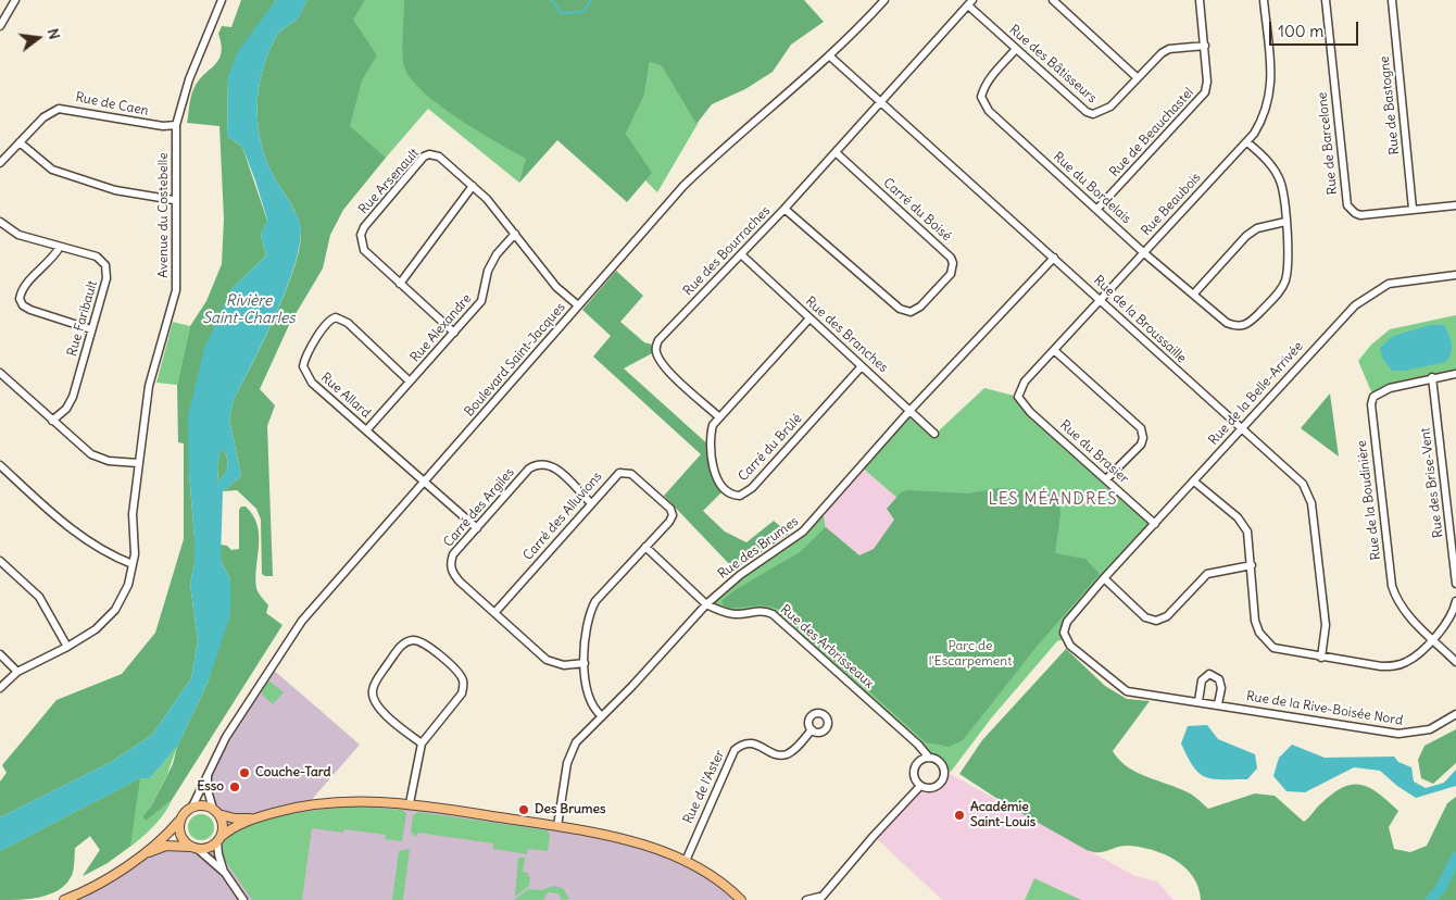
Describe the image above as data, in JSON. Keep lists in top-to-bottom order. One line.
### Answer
{"streets":{"street":["Rue des Bâtisseurs","Rue de Caen","Rue de Bastogne","Rue de Beauchastel","Rue de Barcelone","Rue Arsenault","Rue du Bordelais","Rue Beaubois","Carré du Boisé","Avenue du Costebelle","Rue des Bourraches","Rue Faribault","Rue de la Broussaille","Rue Alexandre","Rue des Branches","Boulevard Saint-Jacques","Rue de la Belle-Arrivée","Rue Allard","Carré du Brûlé","Rue du Brasier","Rue des Brise-Vent","Rue de la Boudinière","Carré des Argiles","Carré des Alluvions","Rue des Brumes","Rue des Arbrisseaux","Rue de la Rive-Boisée Nord","Rue de l'Aster"]},"crossings":[["Rue des Bâtisseurs","Rue de Beauchastel"],["Rue des Bâtisseurs","Rue du Bordelais"],["Rue de Caen","Avenue du Costebelle"],["Rue de Bastogne","Rue de Barcelone"],["Rue de Beauchastel","Rue du Bordelais"],["Rue Arsenault","Rue Alexandre"],["Rue Arsenault","Boulevard Saint-Jacques"],["Rue du Bordelais","Rue Beaubois"],["Rue Beaubois","Rue de la Broussaille"],["Rue Beaubois","Rue du Brasier"],["Carré du Boisé","Rue des Bourraches"],["Rue des Bourraches","Rue de la Broussaille"],["Rue des Bourraches","Rue des Branches"],["Rue des Bourraches","Carré du Brûlé"],["Rue de la Broussaille","Boulevard Saint-Jacques"],["Rue de la Broussaille","Rue de la Belle-Arrivée"],["Rue de la Broussaille","Rue des Brumes"],["Rue Alexandre","Rue Allard"],["Rue des Branches","Carré du Brûlé"],["Rue des Branches","Rue des Brumes"],["Boulevard Saint-Jacques","Rue Allard"],["Rue de la Belle-Arrivée","Rue du Brasier"],["Rue de la Belle-Arrivée","Rue de la Rive-Boisée Nord"],["Rue Allard","Carré des Argiles"],["Rue des Brise-Vent","Rue de la Boudinière"],["Carré des Argiles","Carré des Alluvions"],["Carré des Alluvions","Rue des Brumes"],["Carré des Alluvions","Rue des Arbrisseaux"],["Rue des Brumes","Rue des Arbrisseaux"]],"districts":["LES MÉANDRES"],"water":["Rivière Saint-Charles"],"parks":["Parc de l'Escarpement"],"places":["Couche-Tard","Esso","Des Brumes","Académie Saint-Louis"],"scale_bar":"100 m","north":"right"}
